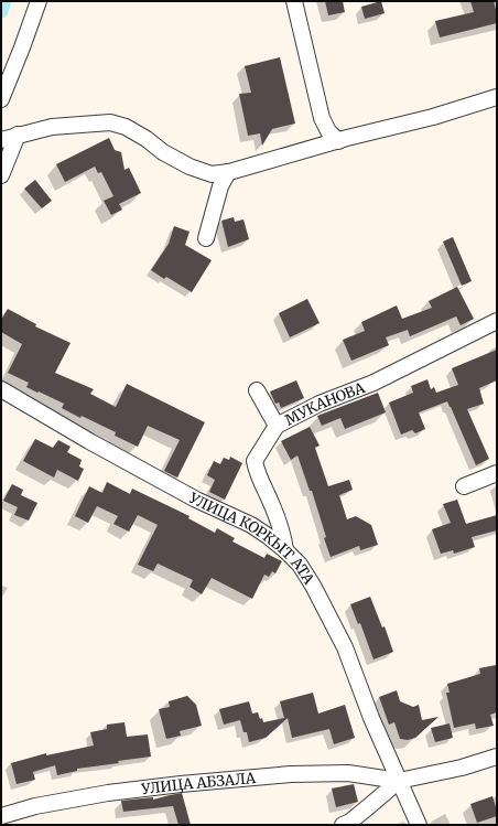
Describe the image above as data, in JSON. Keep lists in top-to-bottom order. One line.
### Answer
{"streets":{"street":["МУКАНОВА","УЛИЦА КОРКЫТ АТА","УЛИЦА АБЗАЛА"]},"crossings":[["МУКАНОВА","УЛИЦА КОРКЫТ АТА"],["УЛИЦА КОРКЫТ АТА","УЛИЦА АБЗАЛА"]]}
